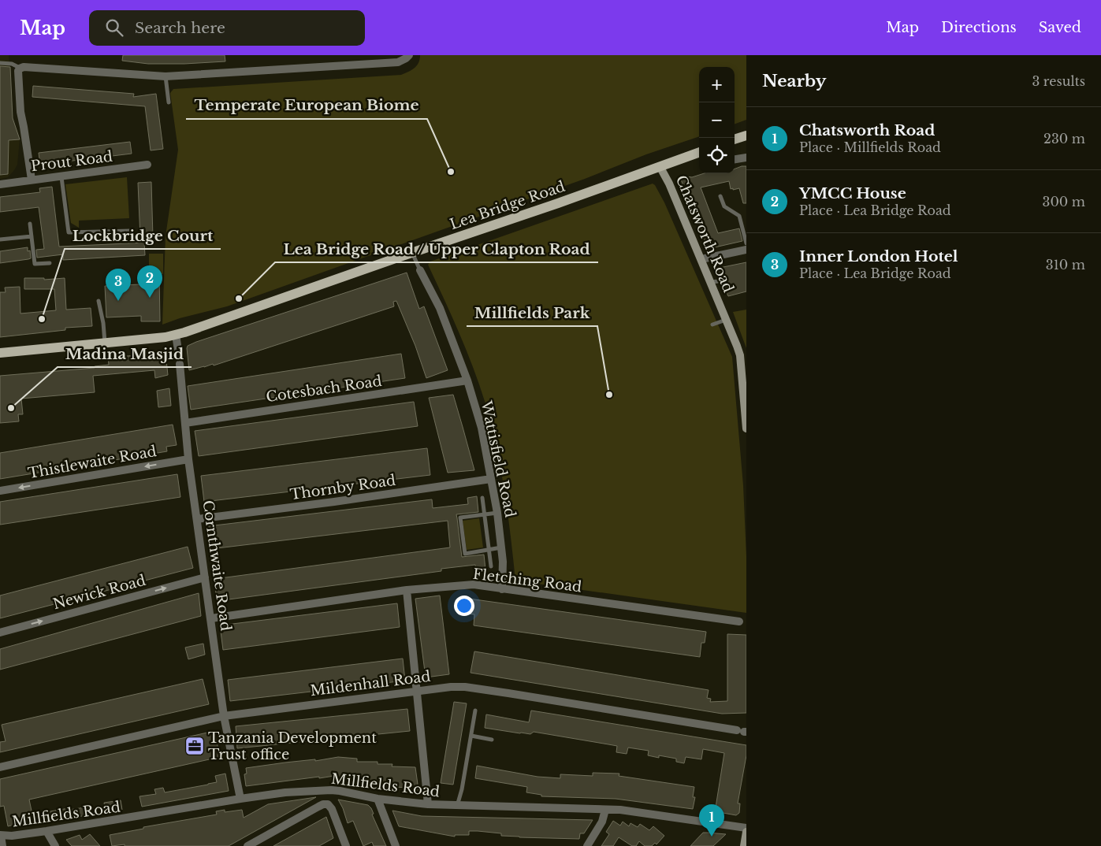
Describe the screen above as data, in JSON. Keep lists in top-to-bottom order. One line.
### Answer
{"streets":{"main road":["Lea Bridge Road"],"street":["Prout Road","Chatsworth Road","Cotesbach Road","Wattisfield Road","Thistlewaite Road","Thornby Road","Cornthwaite Road","Fletching Road","Newick Road","Mildenhall Road","Millfields Road"]},"crossings":[["Lea Bridge Road","Chatsworth Road"],["Lea Bridge Road","Wattisfield Road"],["Lea Bridge Road","Cornthwaite Road"],["Cotesbach Road","Wattisfield Road"],["Cotesbach Road","Cornthwaite Road"],["Wattisfield Road","Thornby Road"],["Wattisfield Road","Fletching Road"],["Thistlewaite Road","Cornthwaite Road"],["Thornby Road","Cornthwaite Road"],["Cornthwaite Road","Fletching Road"],["Cornthwaite Road","Newick Road"],["Cornthwaite Road","Mildenhall Road"],["Cornthwaite Road","Millfields Road"]],"one_way":["Thistlewaite Road","Newick Road"],"places":{"other":["Temperate European Biome","Lea Bridge Road / Upper Clapton Road","Lockbridge Court","Millfields Park","Madina Masjid"],"office":["Tanzania Development Trust office"]},"page":{"header":"Map","search":"Search here","nav":["Map","Directions","Saved"],"heading":["Nearby","3 results"],"map_buttons":["+","−"],"list":[{"mark":"1","name":"Chatsworth Road","note":"Place · Millfields Road","value":"230 m"},{"mark":"2","name":"YMCC House","note":"Place · Lea Bridge Road","value":"300 m"},{"mark":"3","name":"Inner London Hotel","note":"Place · Lea Bridge Road","value":"310 m"}],"pins":["2","3","1"]}}
